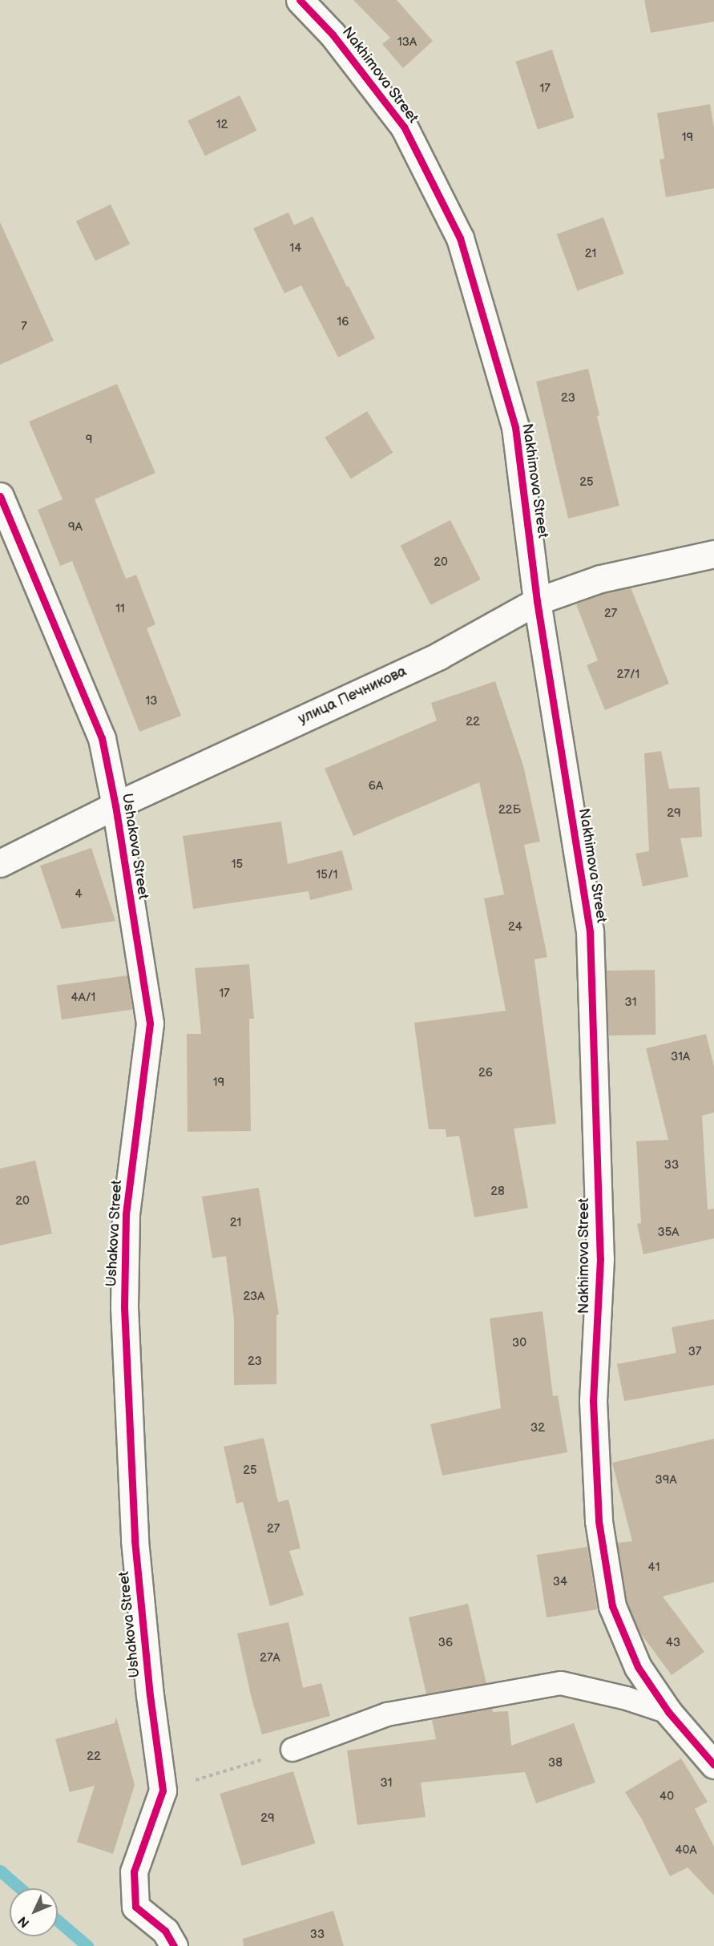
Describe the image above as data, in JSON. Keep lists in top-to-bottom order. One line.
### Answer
{"streets":{"street":["Nakhimova Street","улица Печникова","Ushakova Street"]},"crossings":[["Nakhimova Street","улица Печникова"],["улица Печникова","Ushakova Street"]],"house_numbers":["13А","17","12","19","14","21","16","7","23","9","25","9А","20","11","27","27/1","13","22","6А","22Б","29","15","15/1","4","24","17","4А/1","31","31А","26","19","33","28","20","21","35А","23А","30","37","23","32","25","39А","27","41","34","36","43","27А","22","38","31","40","29","40А","33"],"north":"bottom left"}
